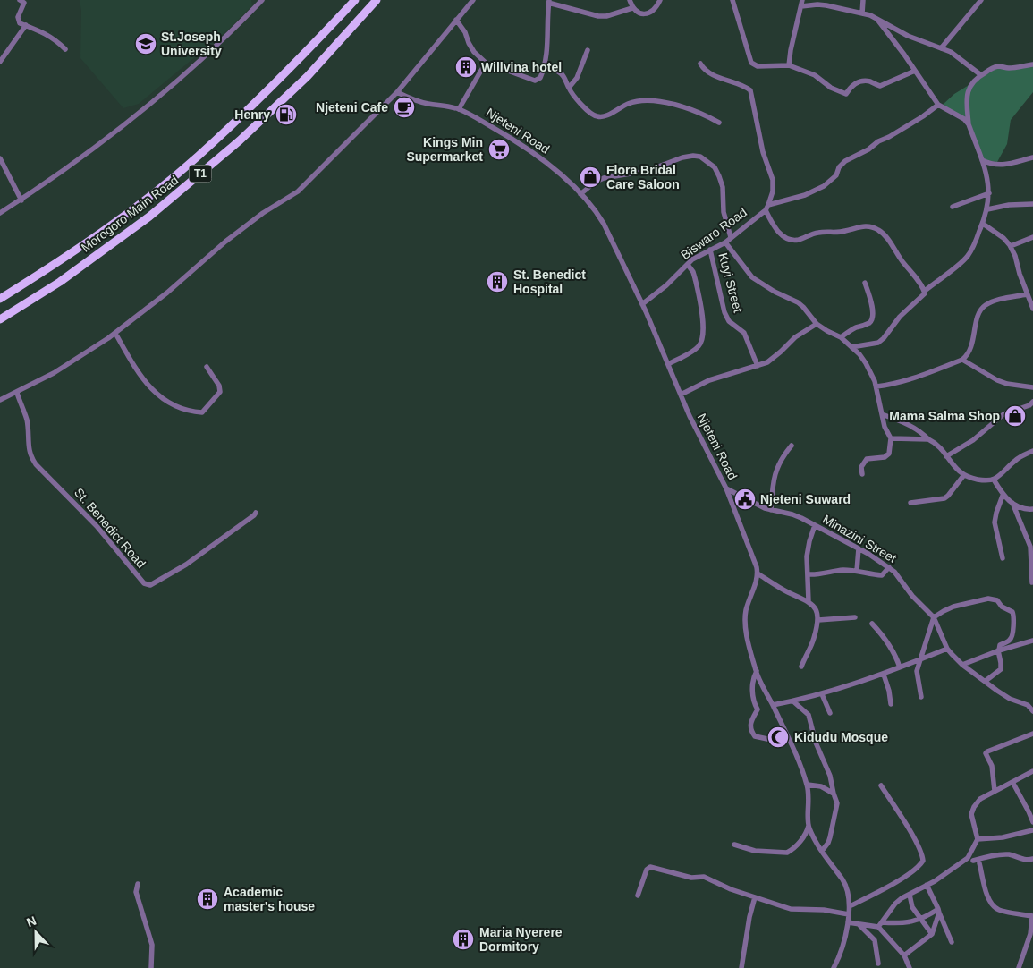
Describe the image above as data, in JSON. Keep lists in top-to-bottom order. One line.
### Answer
{"streets":{"highway":["T1","Morogoro Main Road"],"street":["Njeteni Road","Biswaro Road","Kuyi Street","St. Benedict Road","Minazini Street"]},"crossings":[["Njeteni Road","Biswaro Road"],["Njeteni Road","Minazini Street"],["Biswaro Road","Kuyi Street"]],"places":{"school or university":["St.Joseph University"],"building":["Willvina hotel","St. Benedict Hospital","Academic master's house","Maria Nyerere Dormitory"],"cafe":["Njeteni Cafe"],"fuel station":["Henry"],"supermarket":["Kings Min Supermarket"],"shop":["Flora Bridal Care Saloon","Mama Salma Shop"],"public building":["Njeteni Suward"],"mosque":["Kidudu Mosque"]},"north":"top"}
